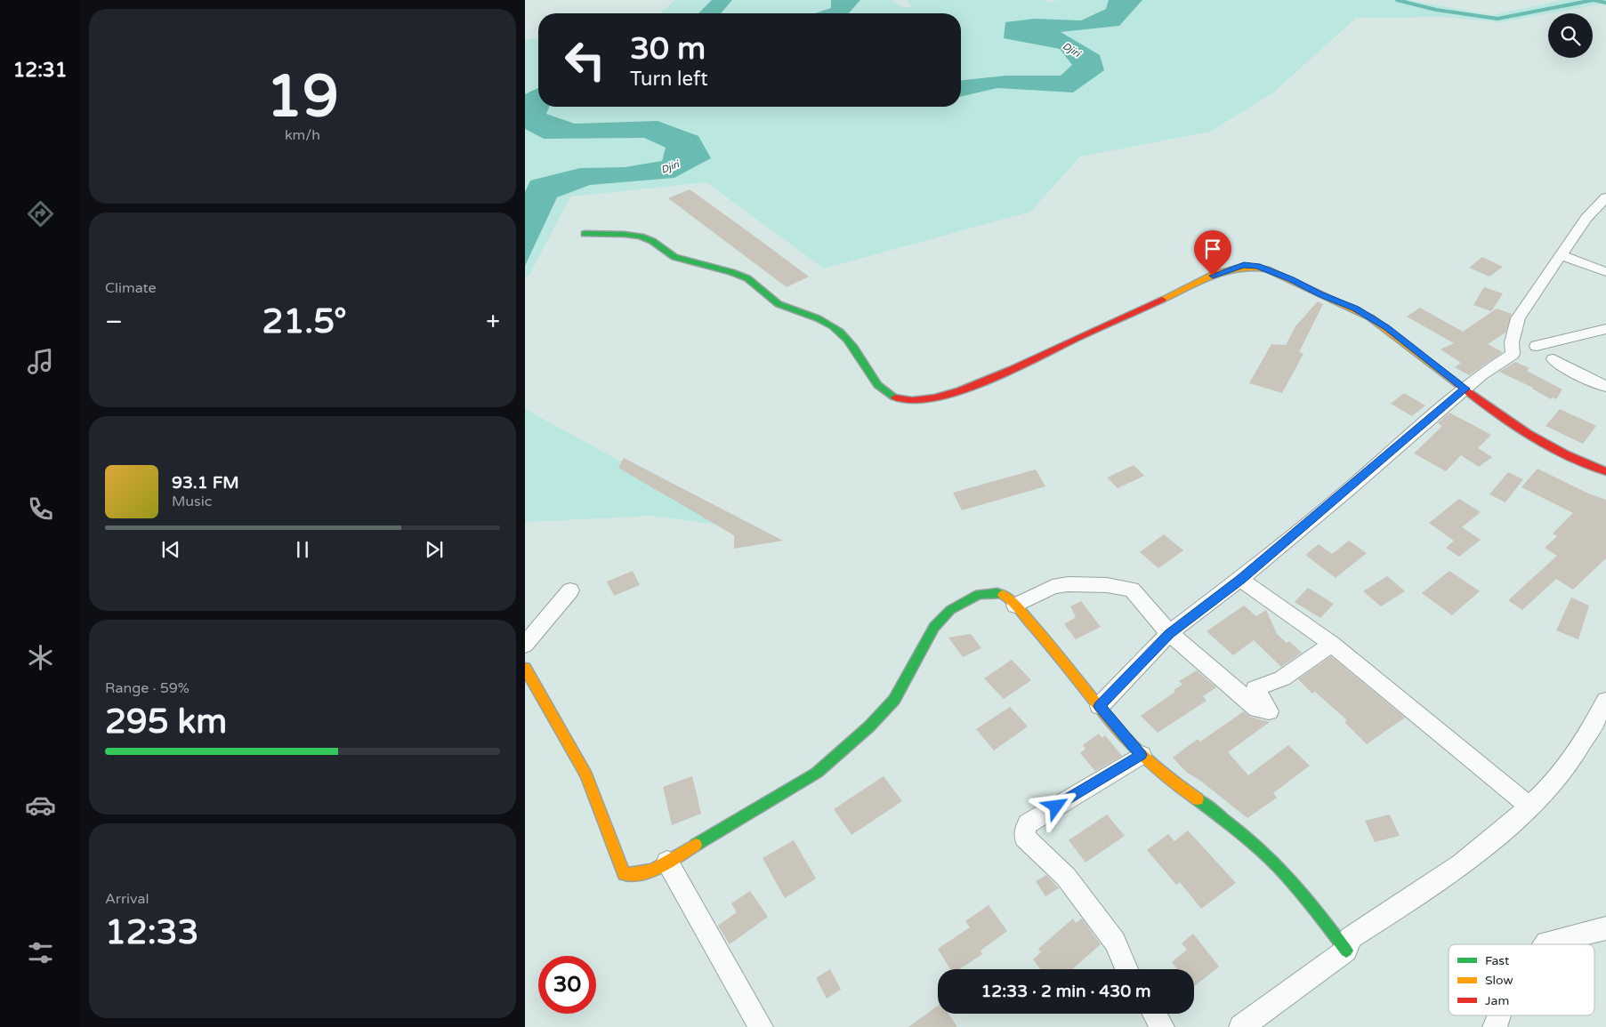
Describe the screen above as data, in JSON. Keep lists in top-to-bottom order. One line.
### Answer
{"water":["Djiri"],"legend":["Fast","Slow","Jam"],"page":{"tabs":"12:31","tile":[["19","km/h"],"Climate",["Range · 59%","295 km"],["Arrival","12:33"]],"turn":["30 m","Turn left"],"heat":["−","21.5°","+"],"song":["93.1 FM","Music"],"limit":"30","trip":"12:33 · 2 min · 430 m"}}
